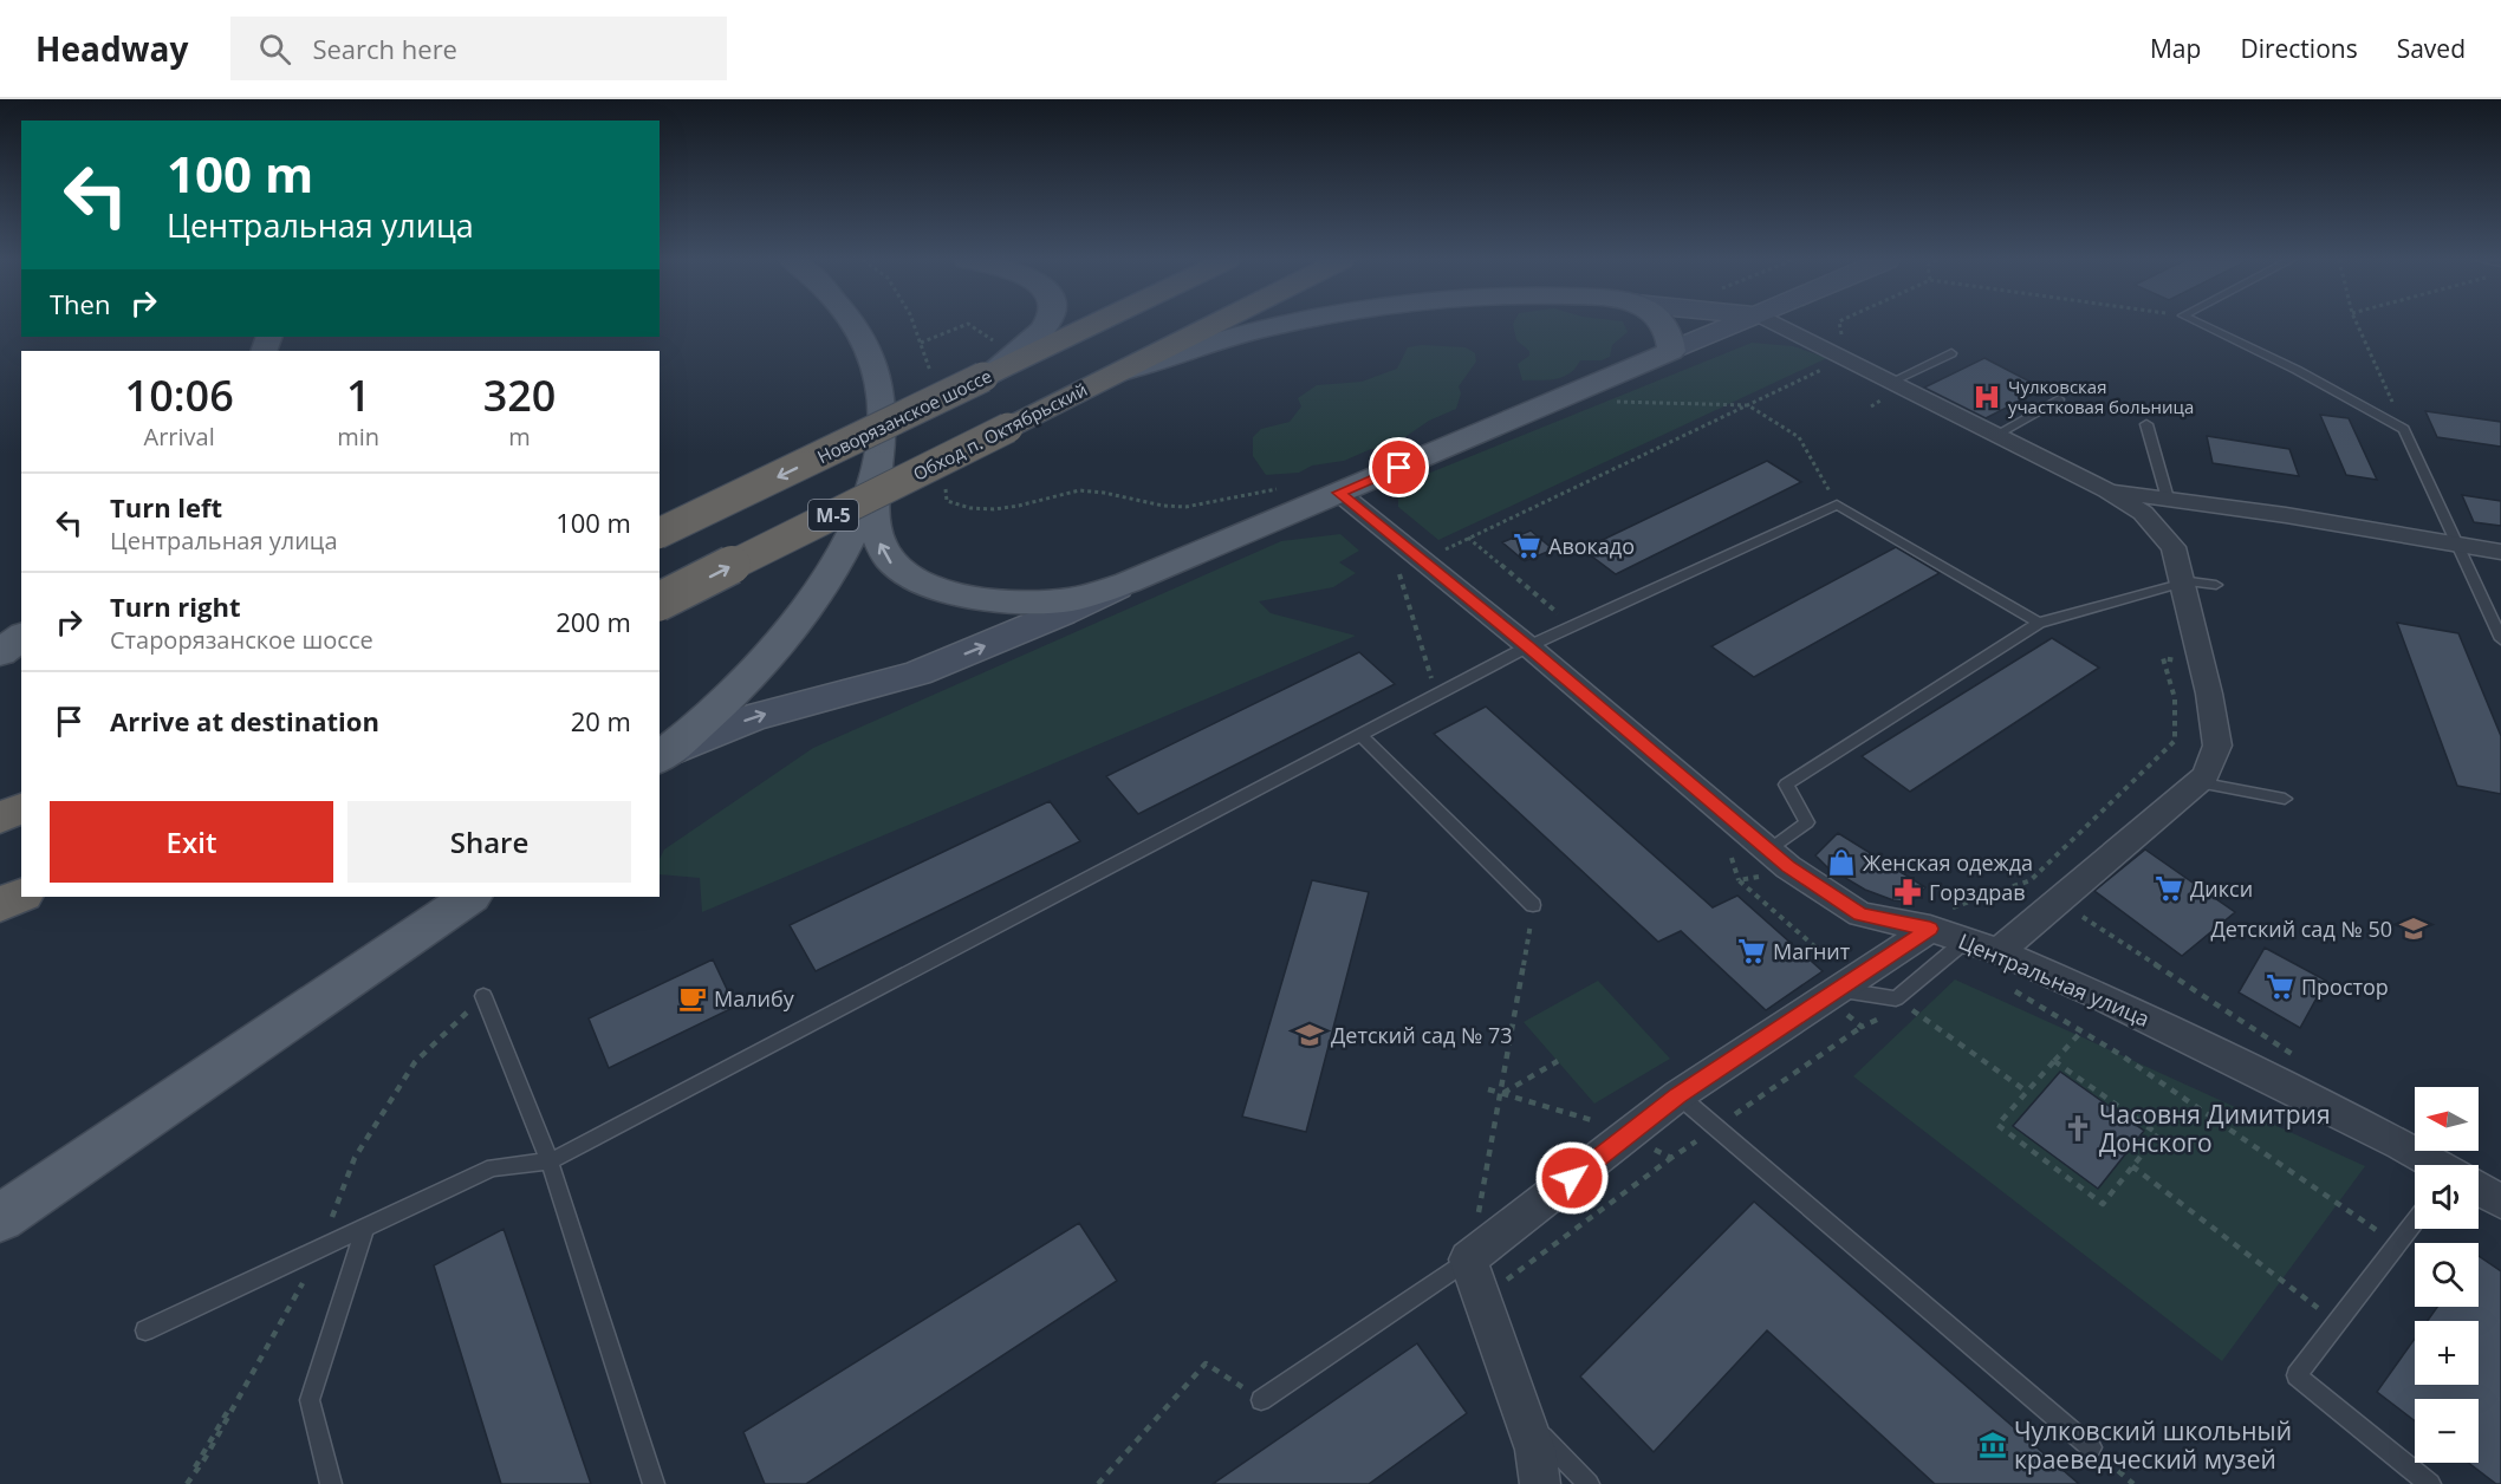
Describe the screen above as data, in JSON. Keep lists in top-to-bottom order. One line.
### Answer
{"streets":{"highway":["Новорязанское шоссе","Обход п. Октябрьский","М-5"],"street":["Центральная улица"]},"one_way":["Новорязанское шоссе","Обход п. Октябрьский"],"places":{"hospital":["Чулковская участковая больница"],"supermarket":["Авокадо","Дикси","Магнит","Простор"],"shop":["Женская одежда"],"pharmacy":["Горздрав"],"school or university":["Детский сад № 50","Детский сад № 73"],"cafe":["Малибу"],"church":["Часовня Димитрия Донского"],"museum":["Чулковский школьный краеведческий музей"]},"north":"left","page":{"header":"Headway","search":"Search here","nav":["Map","Directions","Saved"],"turn":["100 m","Центральная улица"],"then":"Then","eta":["10:06","Arrival","1","min","320","m"],"list":[{"name":"Turn left","note":"Центральная улица","value":"100 m"},{"name":"Turn right","note":"Старорязанское шоссе","value":"200 m"},{"name":"Arrive at destination","value":"20 m"}],"buttons":["Exit","Share"],"map_buttons":["+","−"]}}
